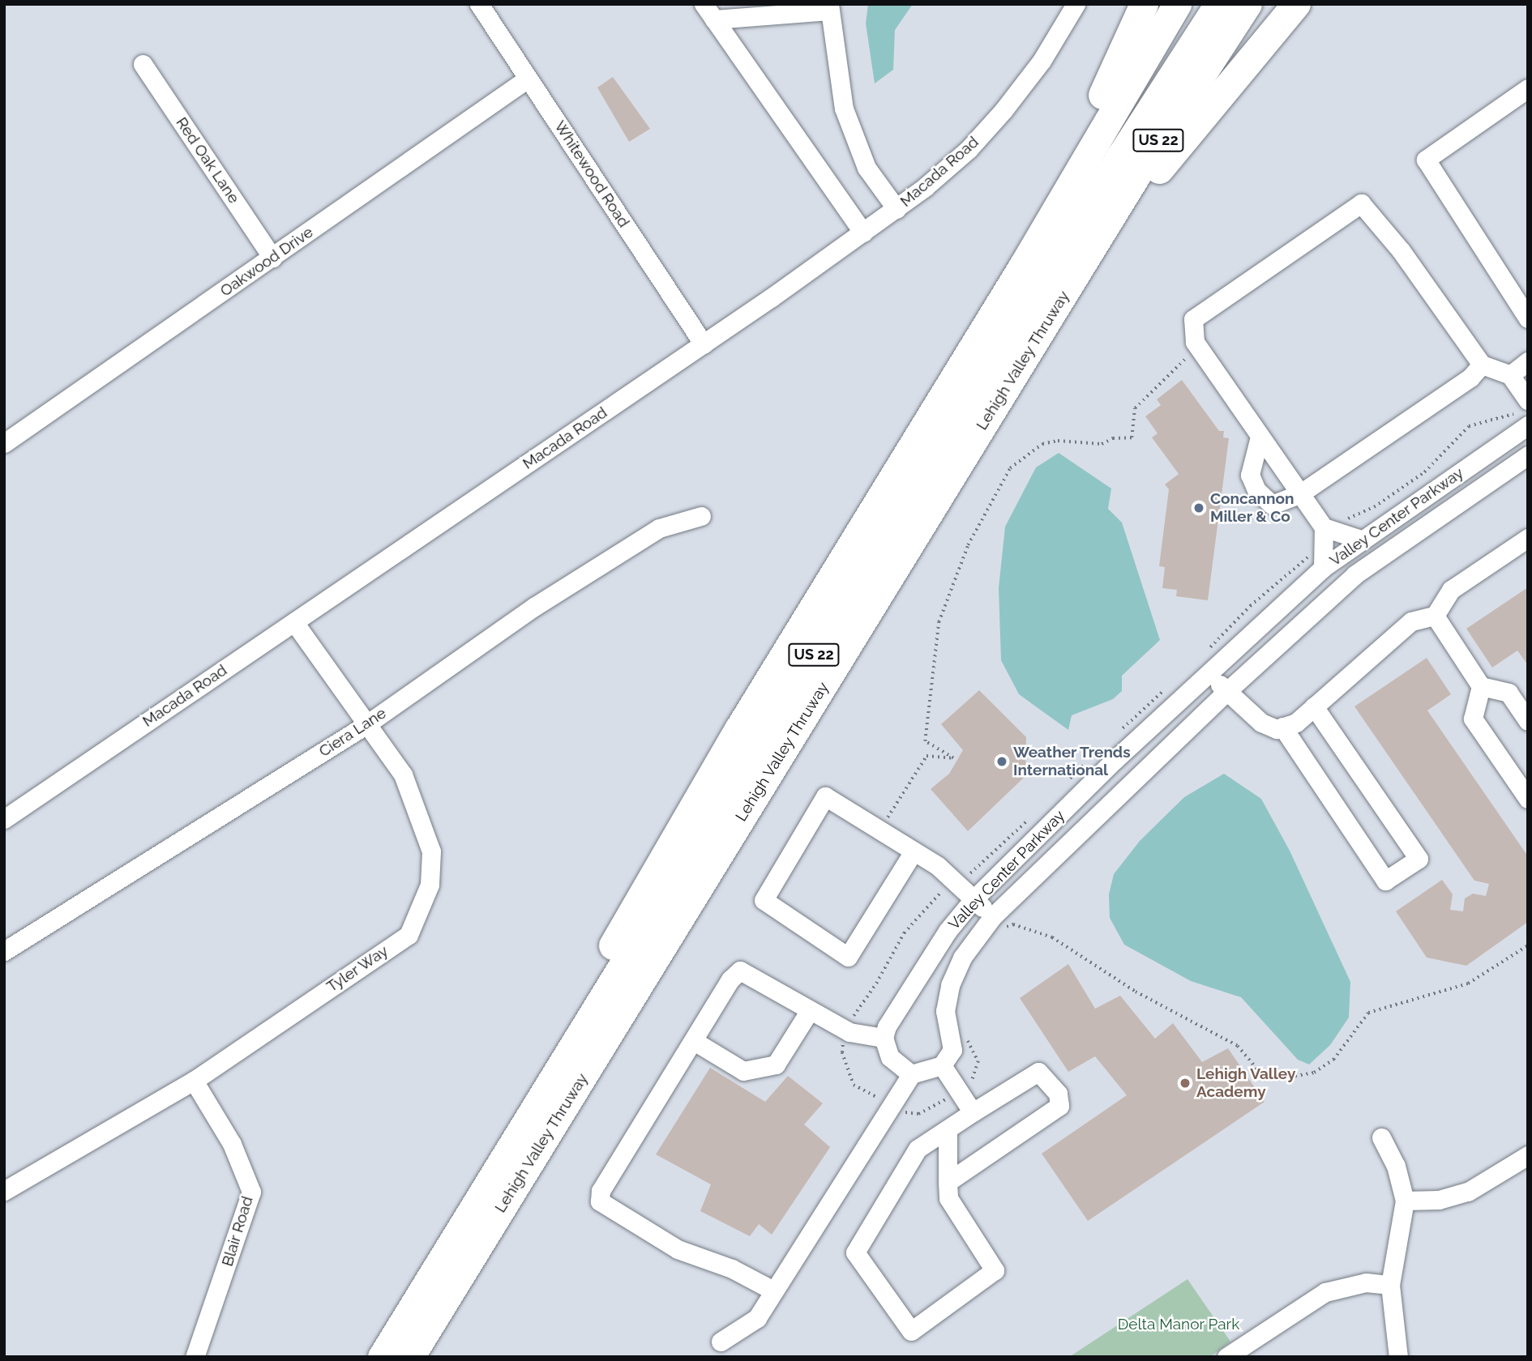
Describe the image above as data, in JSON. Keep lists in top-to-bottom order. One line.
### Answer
{"streets":{"highway":["US 22","Lehigh Valley Thruway"],"street":["Red Oak Lane","Macada Road","Whitewood Road","Oakwood Drive","Valley Center Parkway","Ciera Lane","Tyler Way","Blair Road"]},"crossings":[["Red Oak Lane","Oakwood Drive"],["Macada Road","Whitewood Road"],["Macada Road","Tyler Way"],["Whitewood Road","Oakwood Drive"],["Ciera Lane","Tyler Way"],["Tyler Way","Blair Road"]],"parks":["Delta Manor Park"],"places":["Concannon Miller & Co","Weather Trends International","Lehigh Valley Academy"]}
